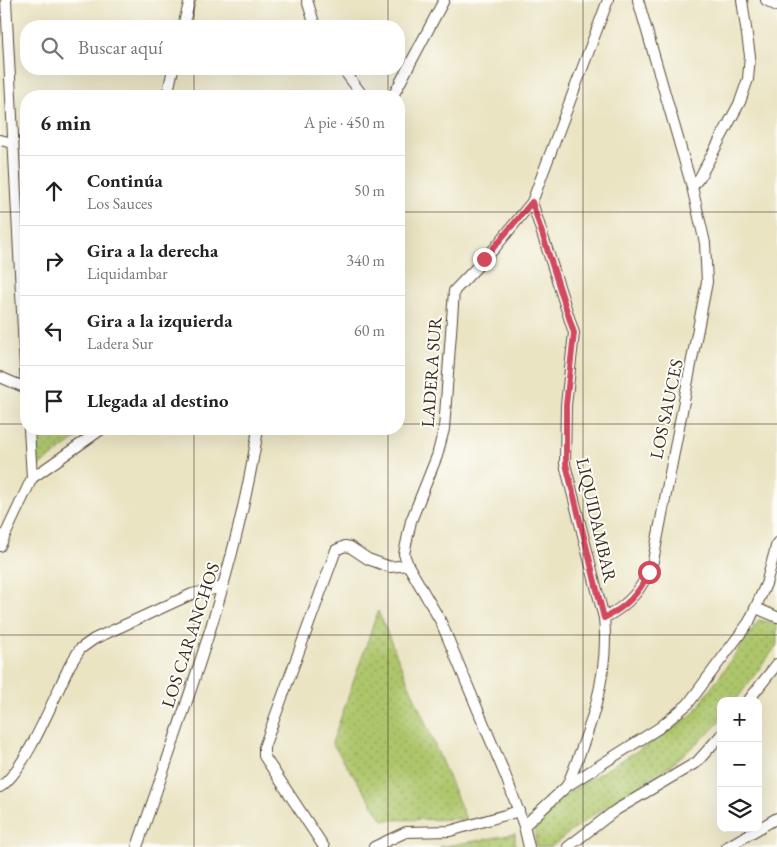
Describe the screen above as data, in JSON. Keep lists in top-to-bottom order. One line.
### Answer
{"streets":{"street":["LADERA SUR","LOS SAUCES","LIQUIDAMBAR","LOS CARANCHOS"]},"crossings":[["LADERA SUR","LIQUIDAMBAR"],["LOS SAUCES","LIQUIDAMBAR"]],"page":{"search":"Buscar aquí","heading":["6 min","A pie · 450 m"],"list":[["Continúa","Los Sauces","50 m"],["Gira a la derecha","Liquidambar","340 m"],["Gira a la izquierda","Ladera Sur","60 m"],"Llegada al destino"],"map_buttons":["+","−"]}}
